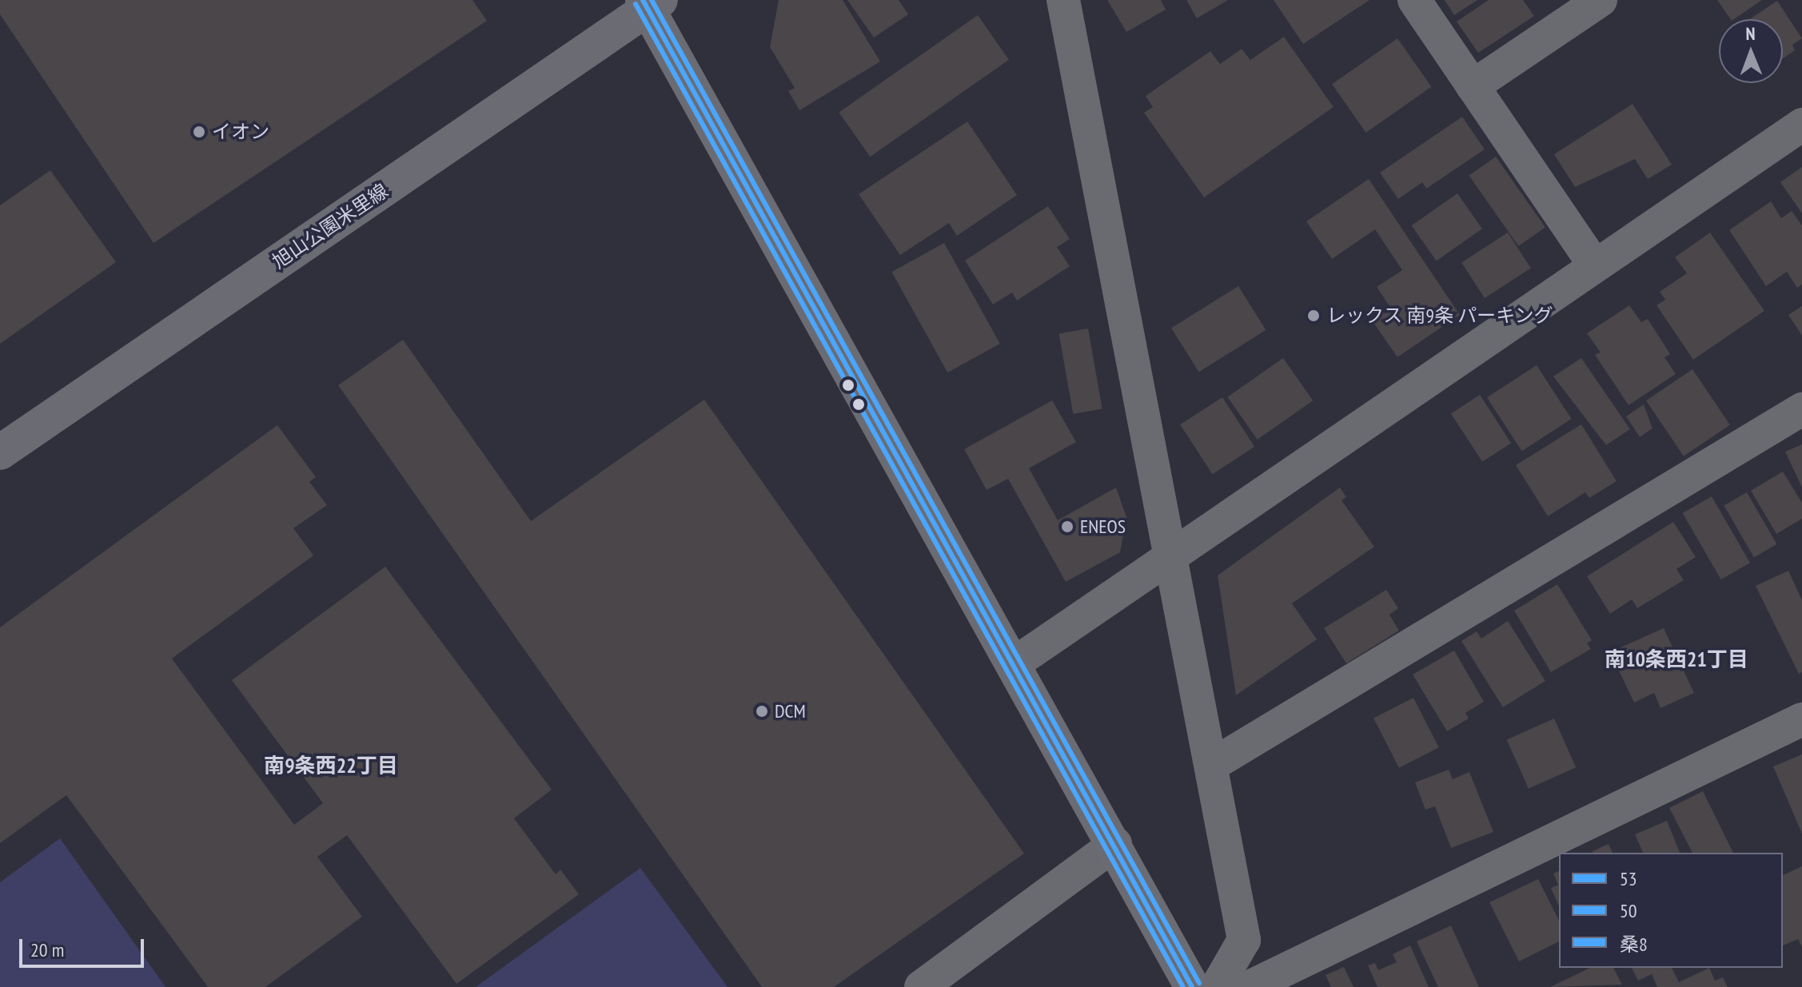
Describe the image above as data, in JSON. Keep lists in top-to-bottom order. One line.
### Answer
{"streets":{"main road":["旭山公園米里線"]},"districts":["南10条西21丁目","南9条西22丁目"],"places":["イオン","レックス 南9条 パーキング","ENEOS","DCM"],"lines":["transit line 53","transit line 桑8","transit line 50"],"legend":["53","50","桑8"],"scale_bar":"20 m","north":"top"}
